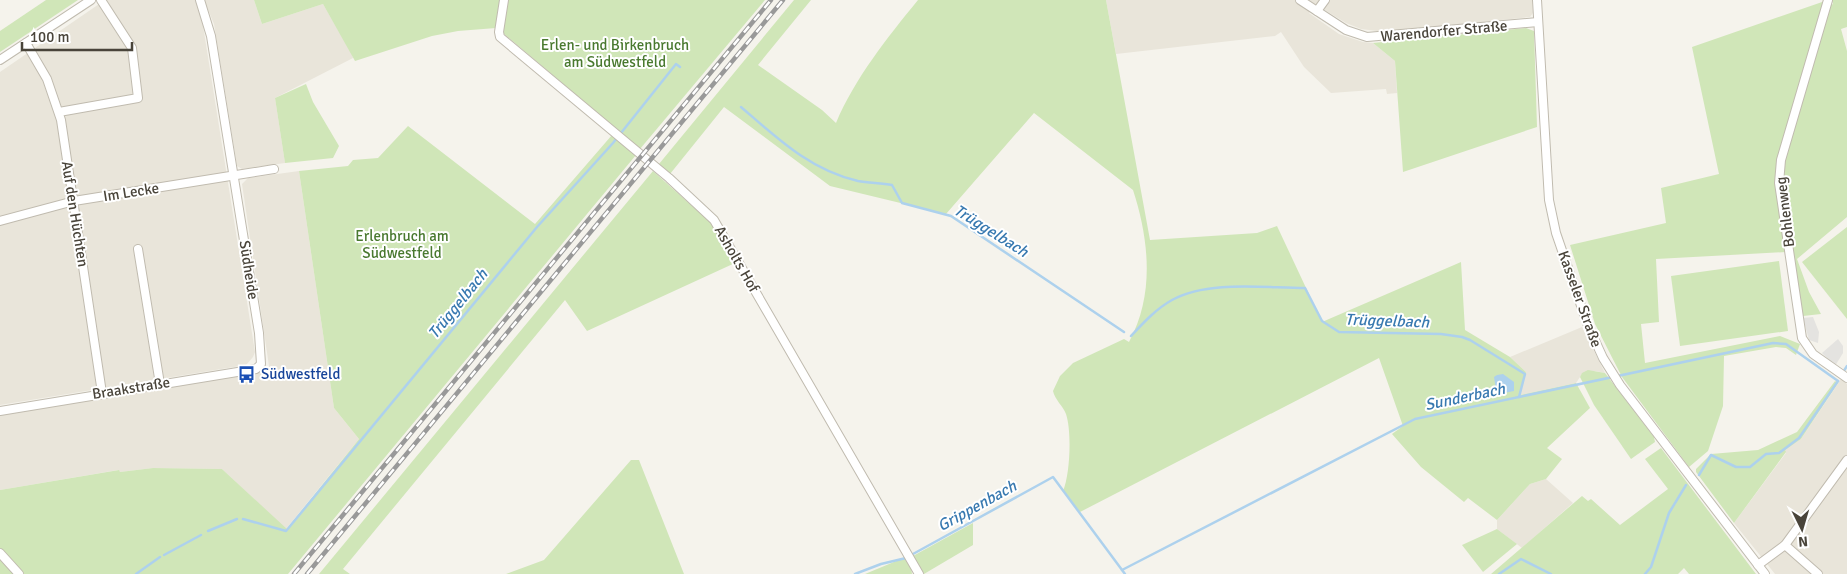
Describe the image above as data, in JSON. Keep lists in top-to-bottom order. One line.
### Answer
{"streets":{"street":["Warendorfer Straße","Im Lecke","Bohlenweg","Auf den Hüchten","Asholts Hof","Südheide","Kasseler Straße","Braakstraße"]},"crossings":[["Warendorfer Straße","Kasseler Straße"],["Im Lecke","Auf den Hüchten"],["Im Lecke","Südheide"],["Auf den Hüchten","Braakstraße"],["Südheide","Braakstraße"]],"water":["Trüggelbach","Sunderbach","Grippenbach"],"parks":["Erlen- und Birkenbruch am Südwestfeld","Erlenbruch am Südwestfeld"],"places":{"bus stop":["Südwestfeld"]},"scale_bar":"100 m","north":"bottom"}
